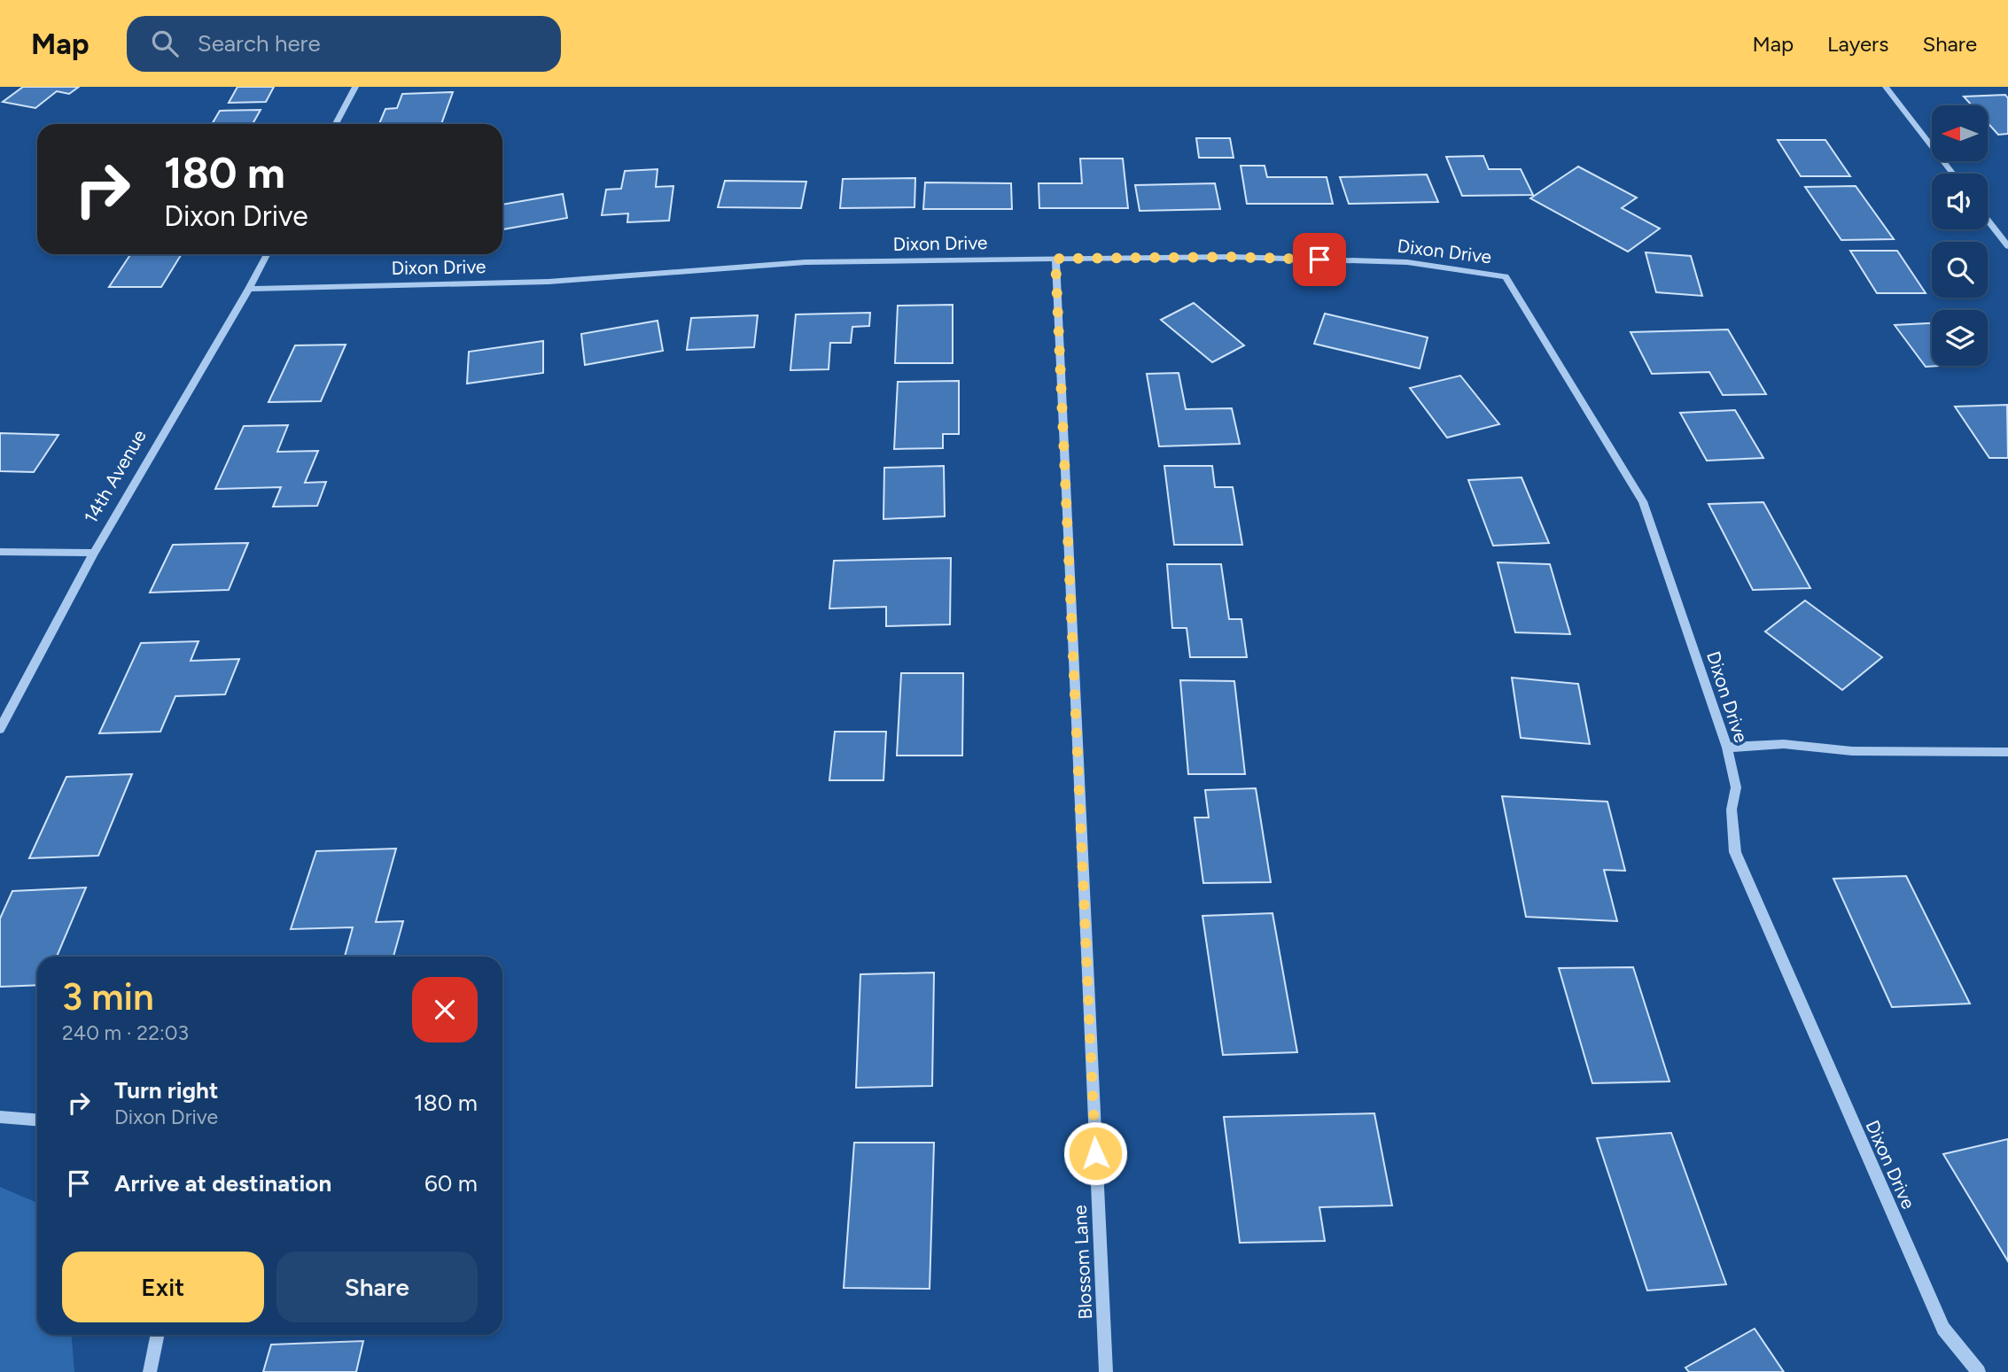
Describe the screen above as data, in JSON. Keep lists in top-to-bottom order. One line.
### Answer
{"streets":{"street":["Dixon Drive","14th Avenue","Blossom Lane"]},"crossings":[["Dixon Drive","14th Avenue"],["Dixon Drive","Blossom Lane"]],"north":"left","page":{"header":"Map","search":"Search here","nav":["Map","Layers","Share"],"turn":["180 m","Dixon Drive"],"heading":["3 min","240 m · 22:03"],"list":[{"name":"Turn right","note":"Dixon Drive","value":"180 m"},{"name":"Arrive at destination","value":"60 m"}],"buttons":["Exit","Share"]}}
